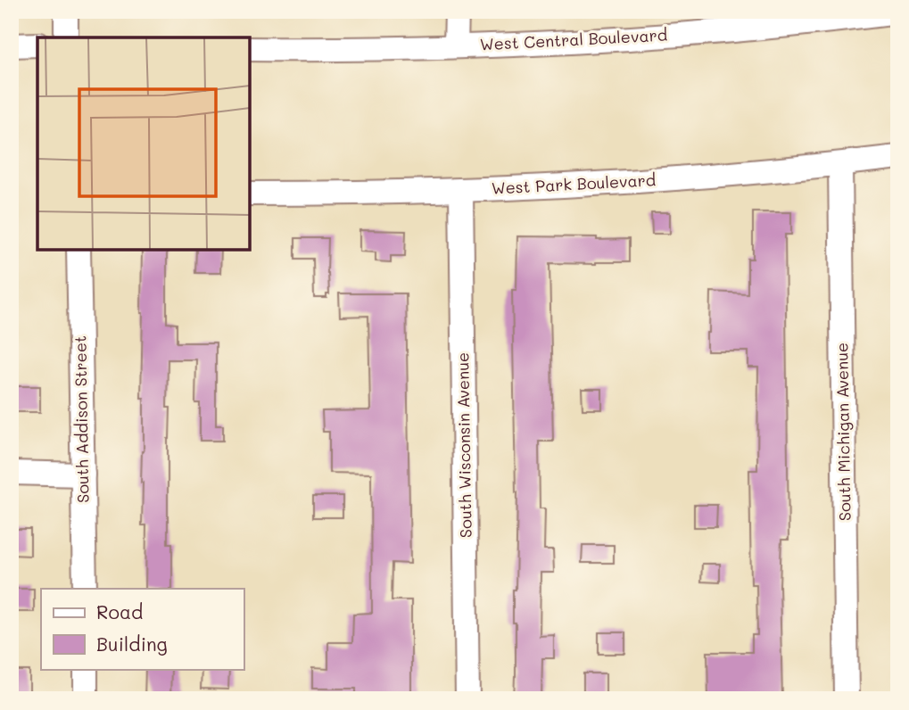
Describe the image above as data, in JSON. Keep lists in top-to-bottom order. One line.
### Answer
{"streets":{"street":["West Central Boulevard","West Park Boulevard","South Addison Street","South Michigan Avenue","South Wisconsin Avenue"]},"crossings":[["West Park Boulevard","South Michigan Avenue"],["West Park Boulevard","South Wisconsin Avenue"]],"legend":["Road","Building"]}
